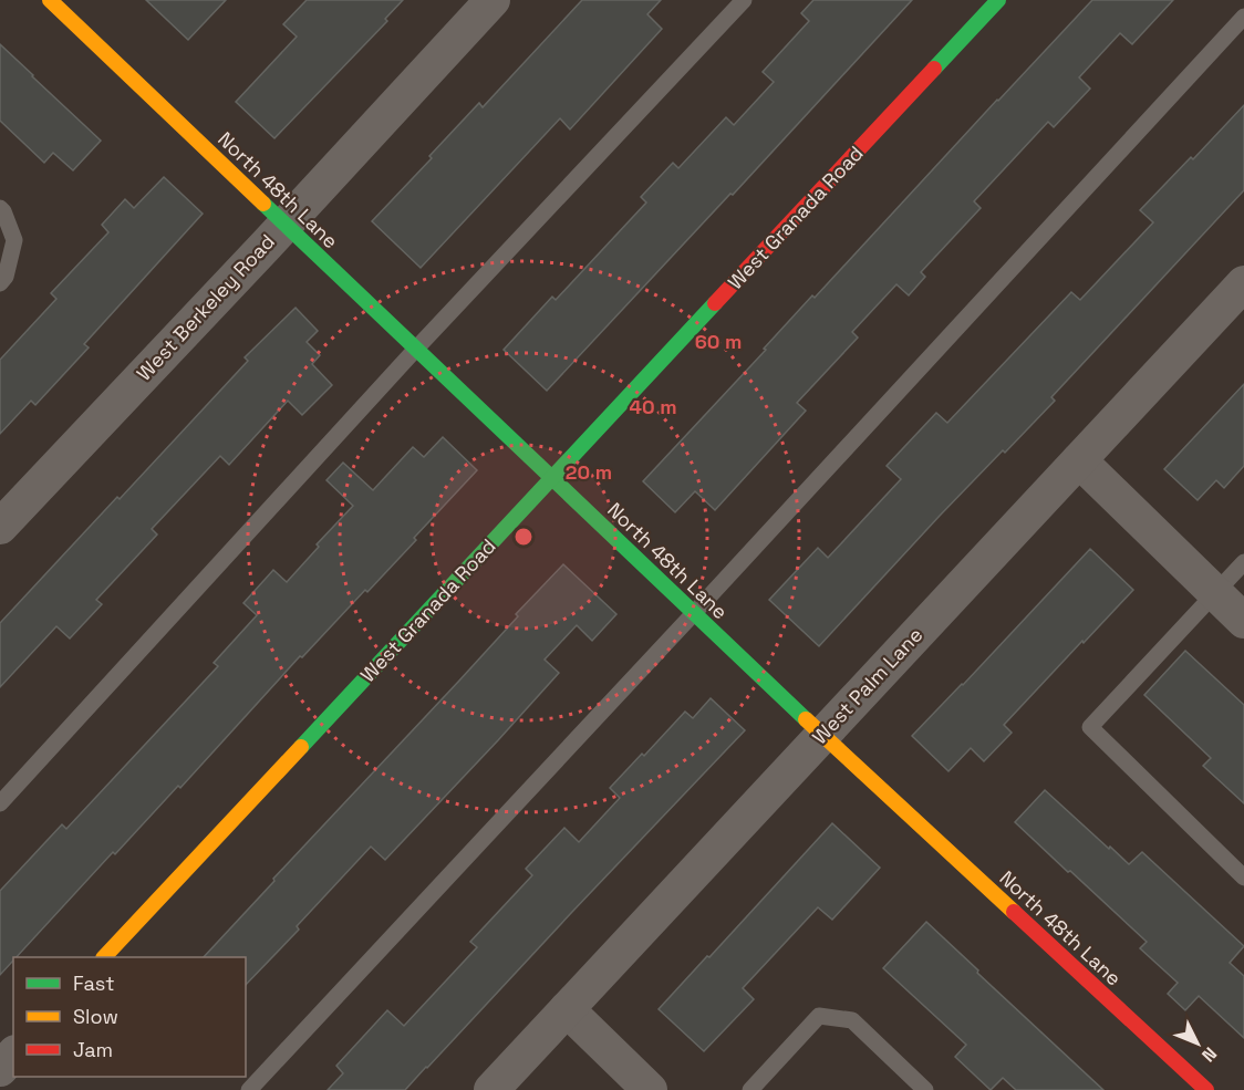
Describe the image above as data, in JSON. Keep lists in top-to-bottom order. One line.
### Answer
{"streets":{"street":["North 48th Lane","West Granada Road","West Berkeley Road","West Palm Lane"]},"crossings":[["North 48th Lane","West Granada Road"],["North 48th Lane","West Berkeley Road"],["North 48th Lane","West Palm Lane"]],"legend":["Fast","Slow","Jam"],"north":"bottom right","rings":["60 m","40 m","20 m"]}
